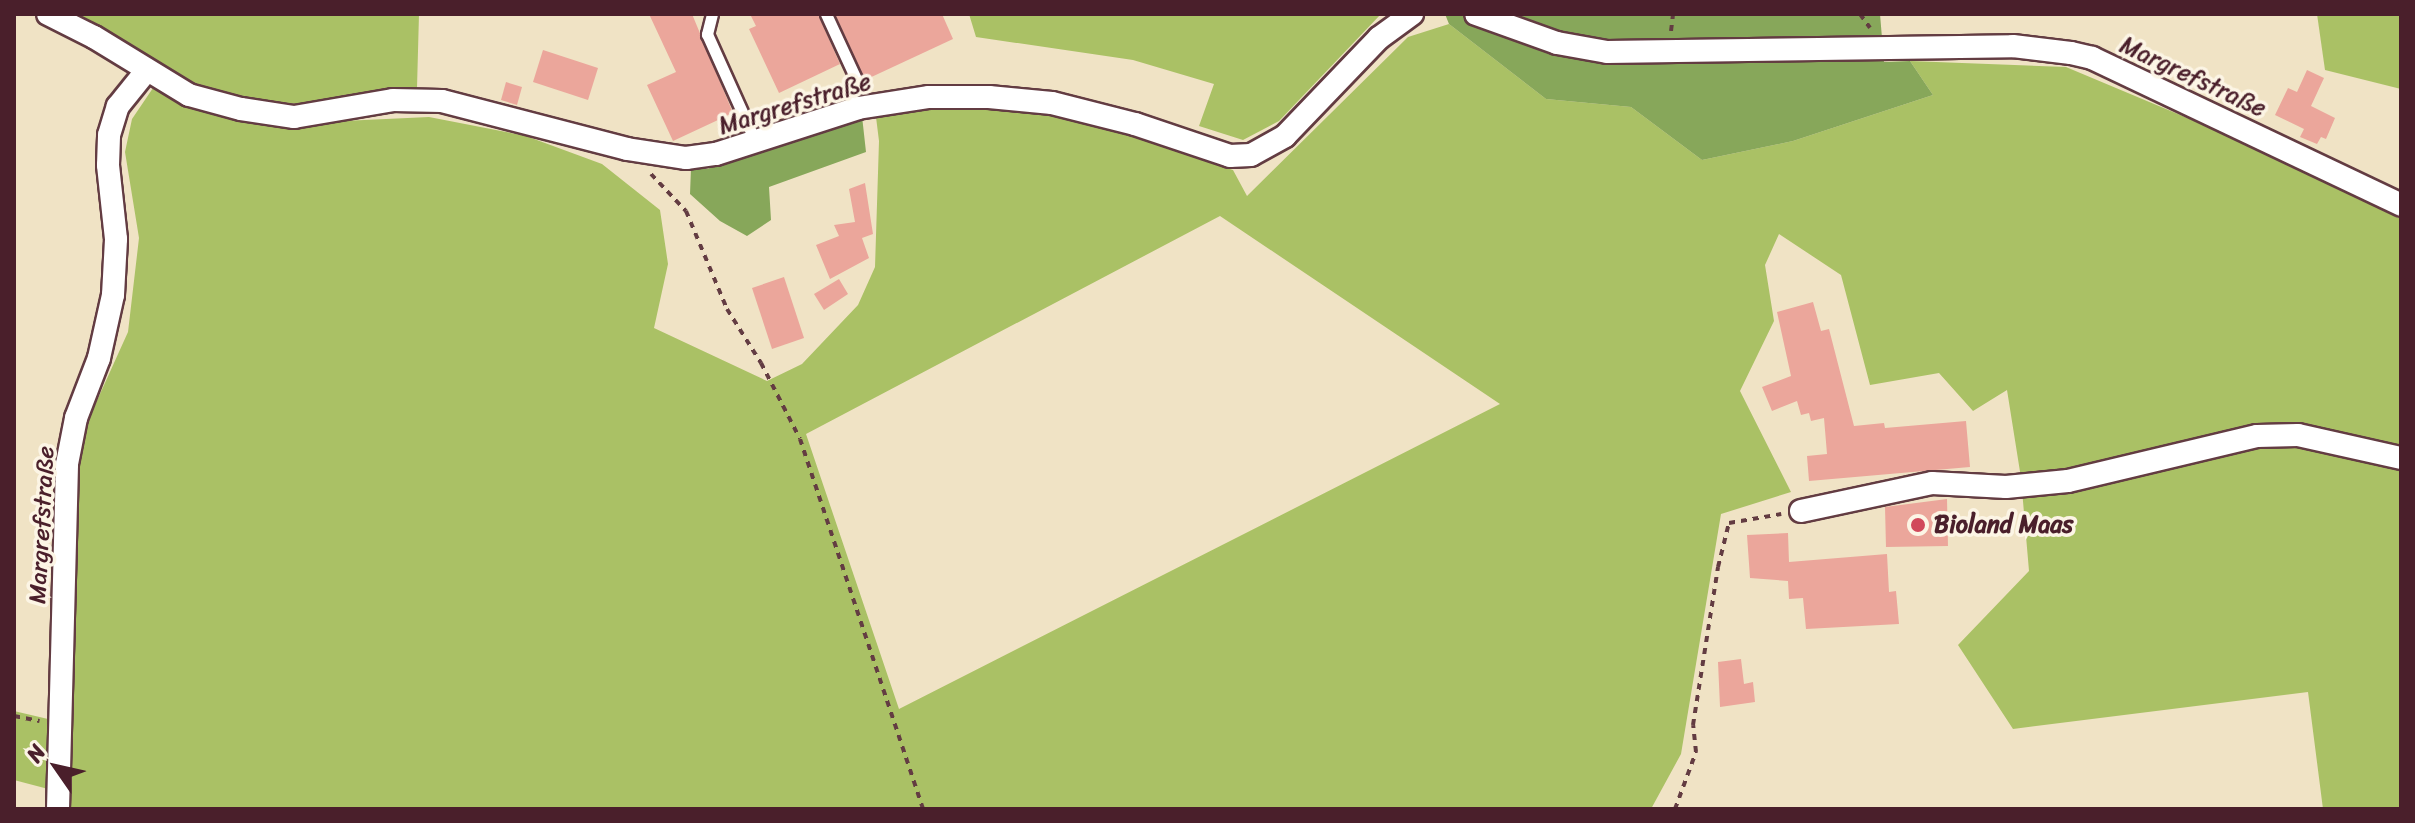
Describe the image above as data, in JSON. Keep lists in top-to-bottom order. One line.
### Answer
{"streets":{"street":["Margrefstraße"]},"places":["Bioland Maas"],"north":"top left"}
